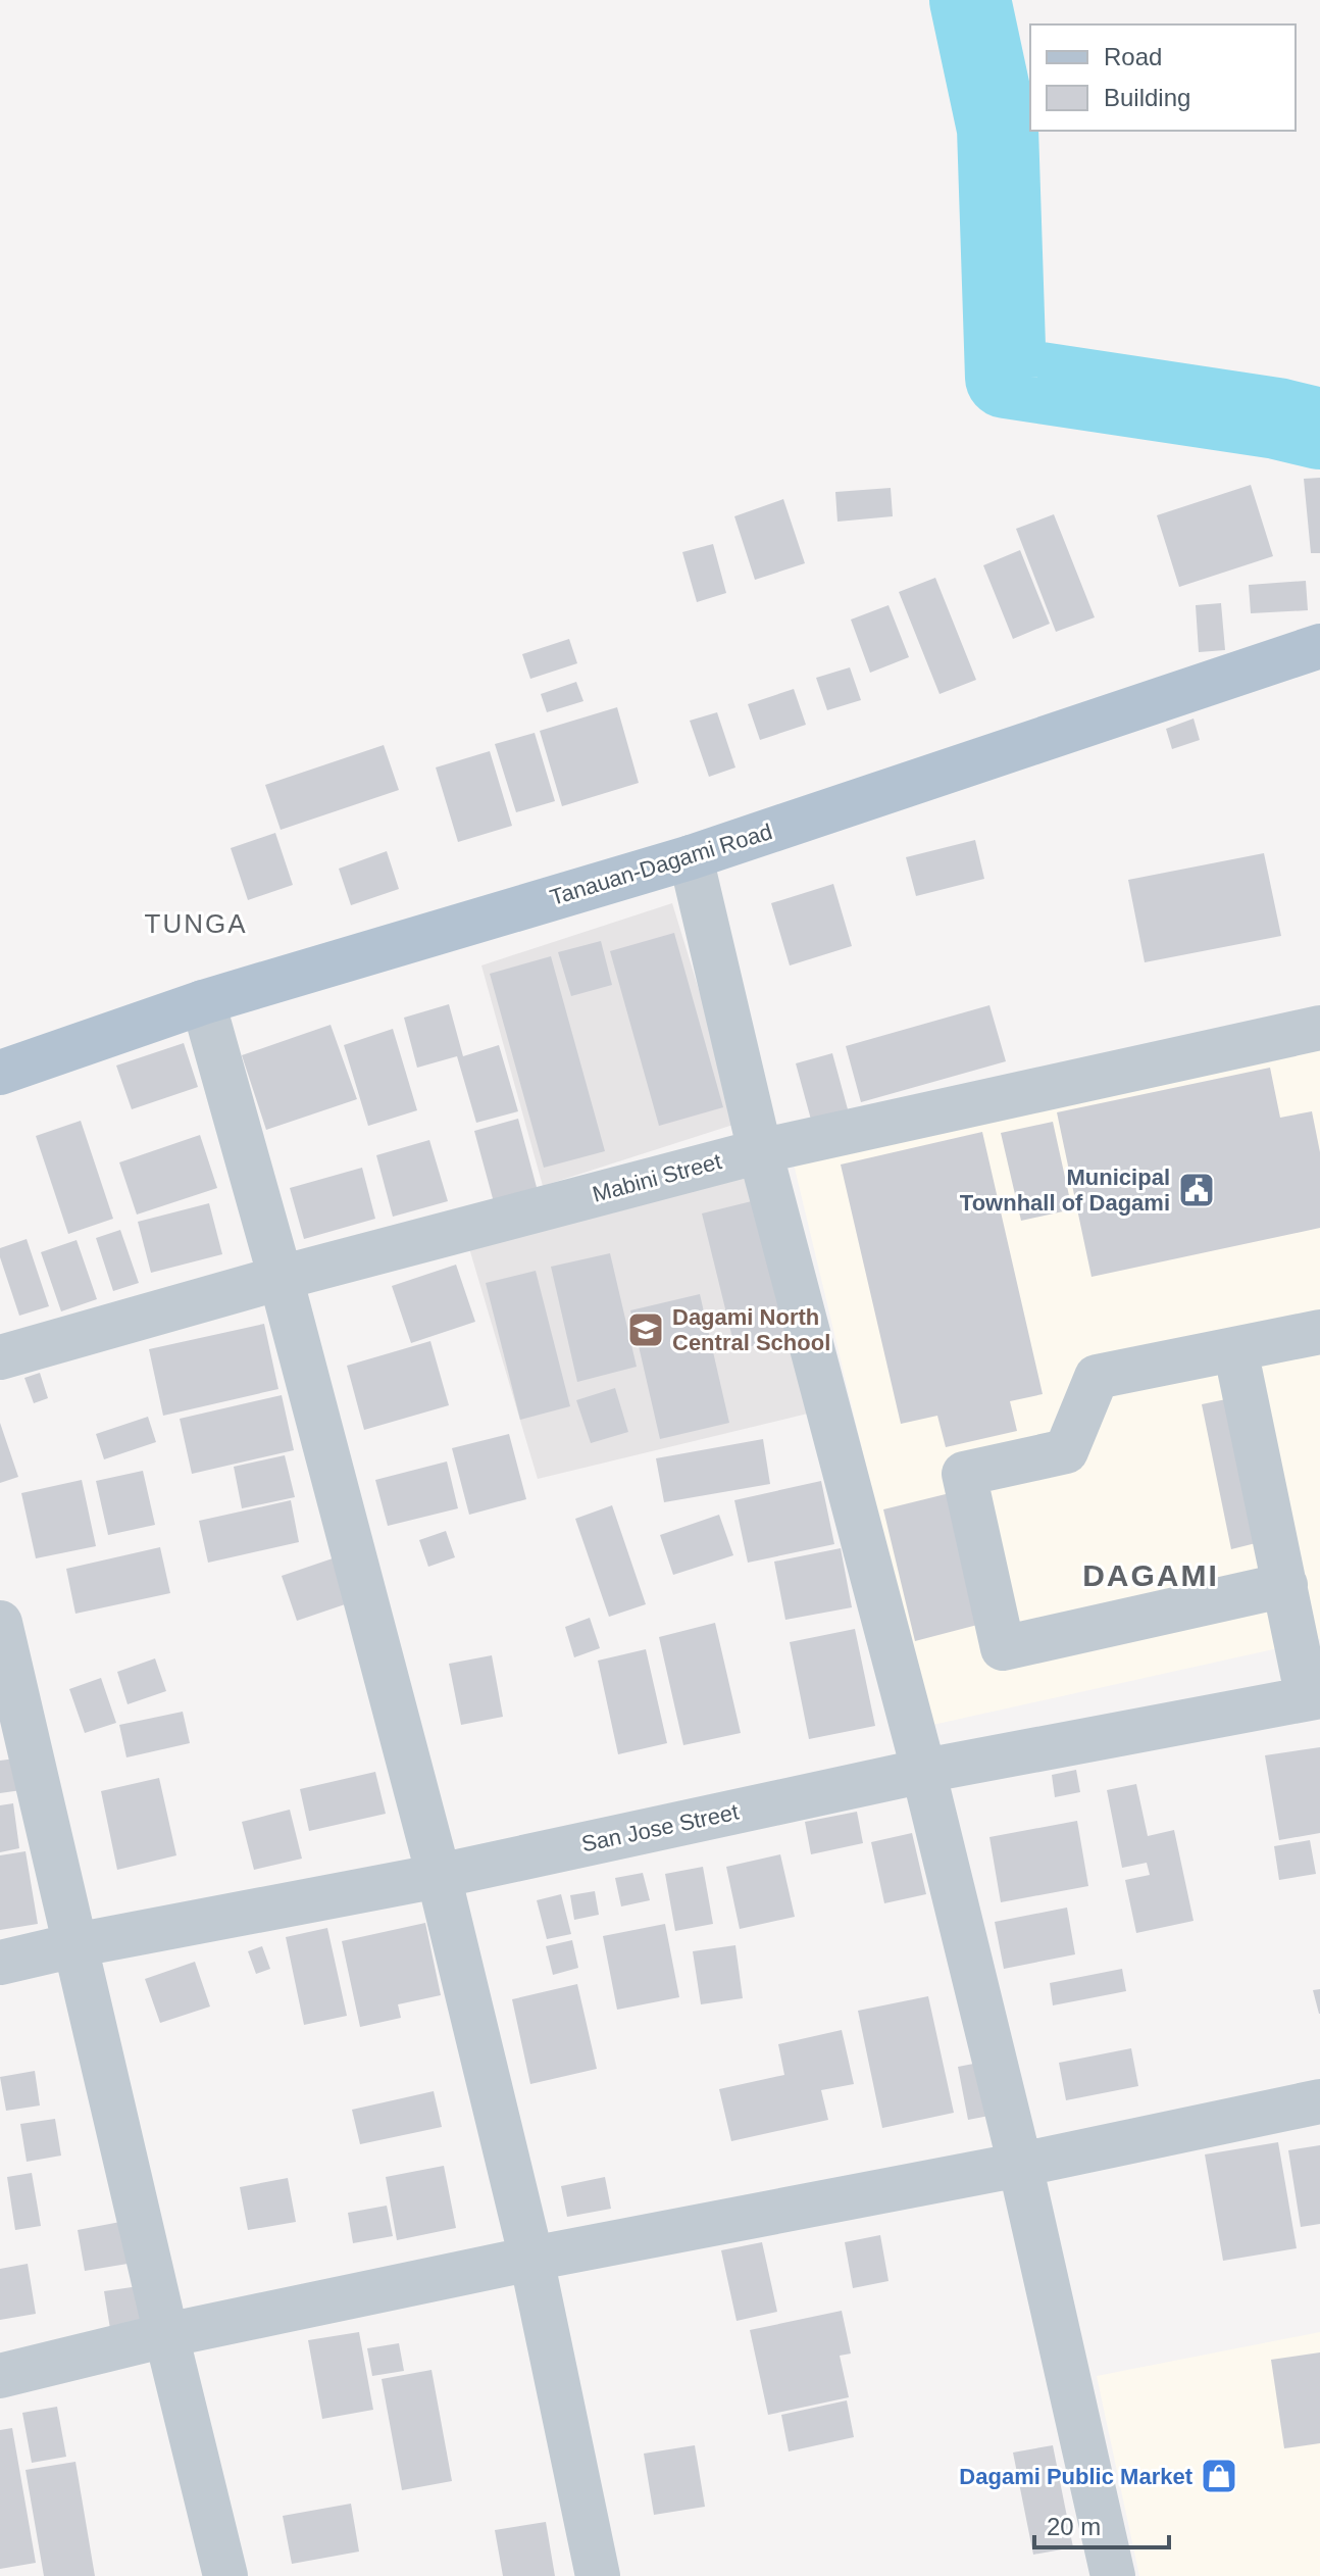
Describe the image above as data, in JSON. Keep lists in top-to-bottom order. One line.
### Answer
{"streets":{"main road":["Tanauan-Dagami Road"],"street":["Mabini Street","San Jose Street"]},"districts":["TUNGA","DAGAMI"],"places":{"public building":["Municipal Townhall of Dagami"],"school or university":["Dagami North Central School"],"shop":["Dagami Public Market"]},"legend":["Road","Building"],"scale_bar":"20 m"}
